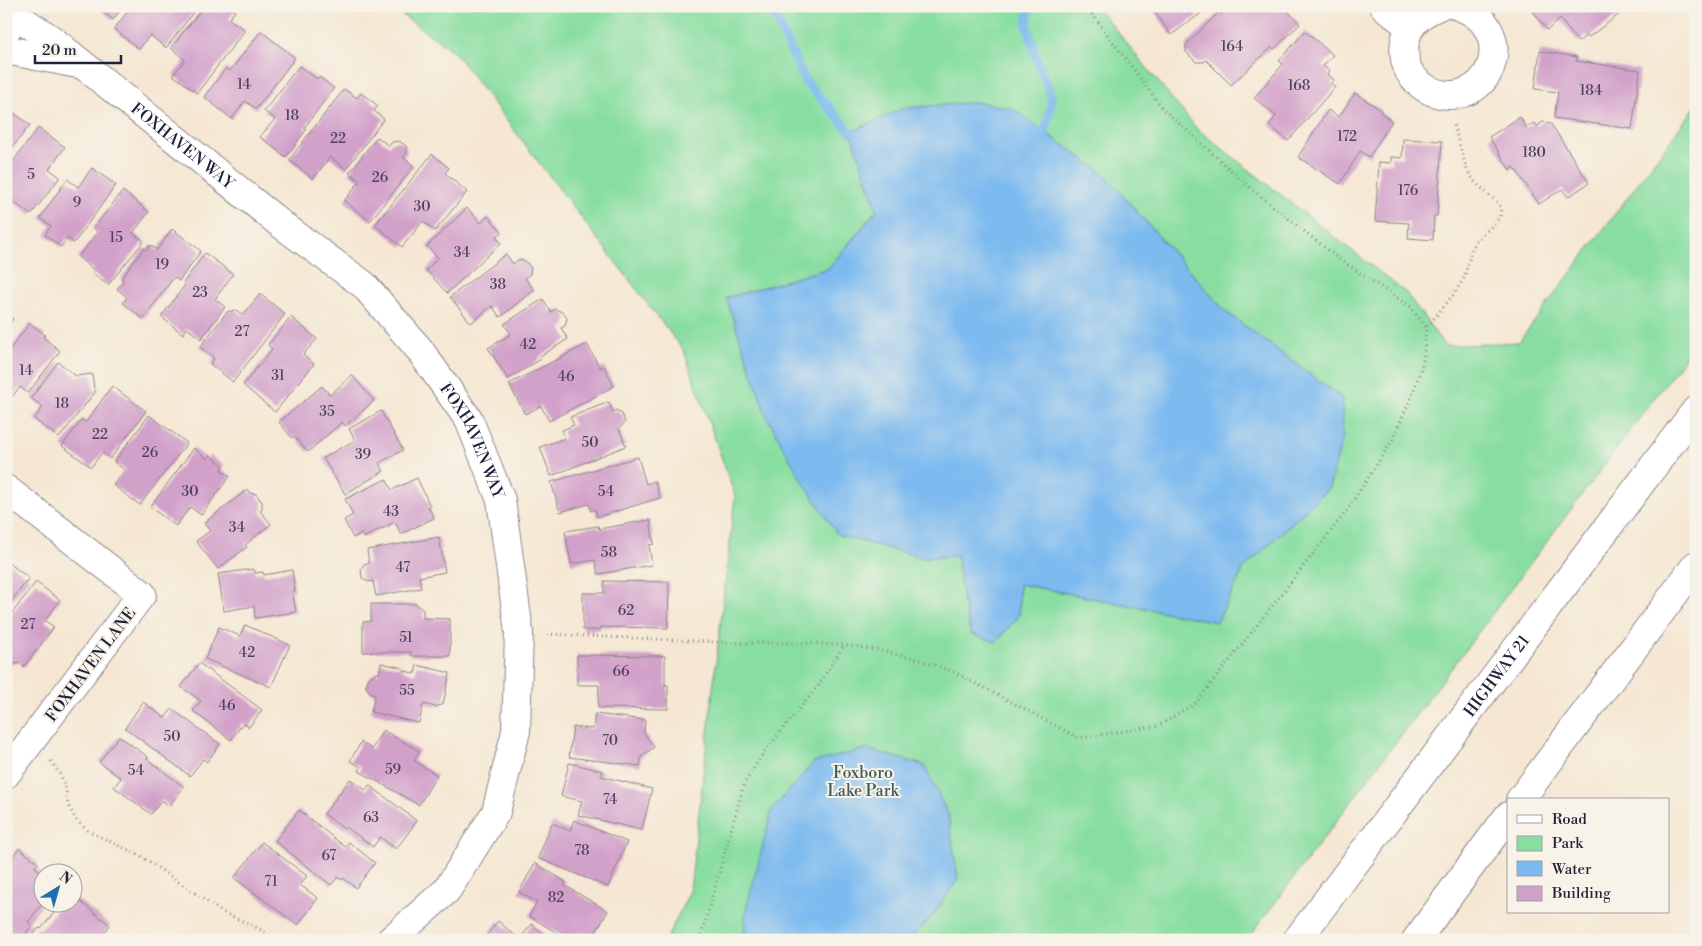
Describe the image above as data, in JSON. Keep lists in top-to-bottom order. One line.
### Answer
{"streets":{"street":["FOXHAVEN WAY","FOXHAVEN LANE","HIGHWAY 21"]},"parks":["Foxboro Lake Park"],"house_numbers":["164","14","168","184","18","172","22","180","5","26","176","9","30","15","34","19","38","23","27","42","14","31","46","18","35","22","50","26","39","30","54","43","34","58","47","62","27","51","42","66","55","46","50","70","59","54","74","63","78","67","71","82"],"legend":["Road","Park","Water","Building"],"scale_bar":"20 m","north":"top right"}
